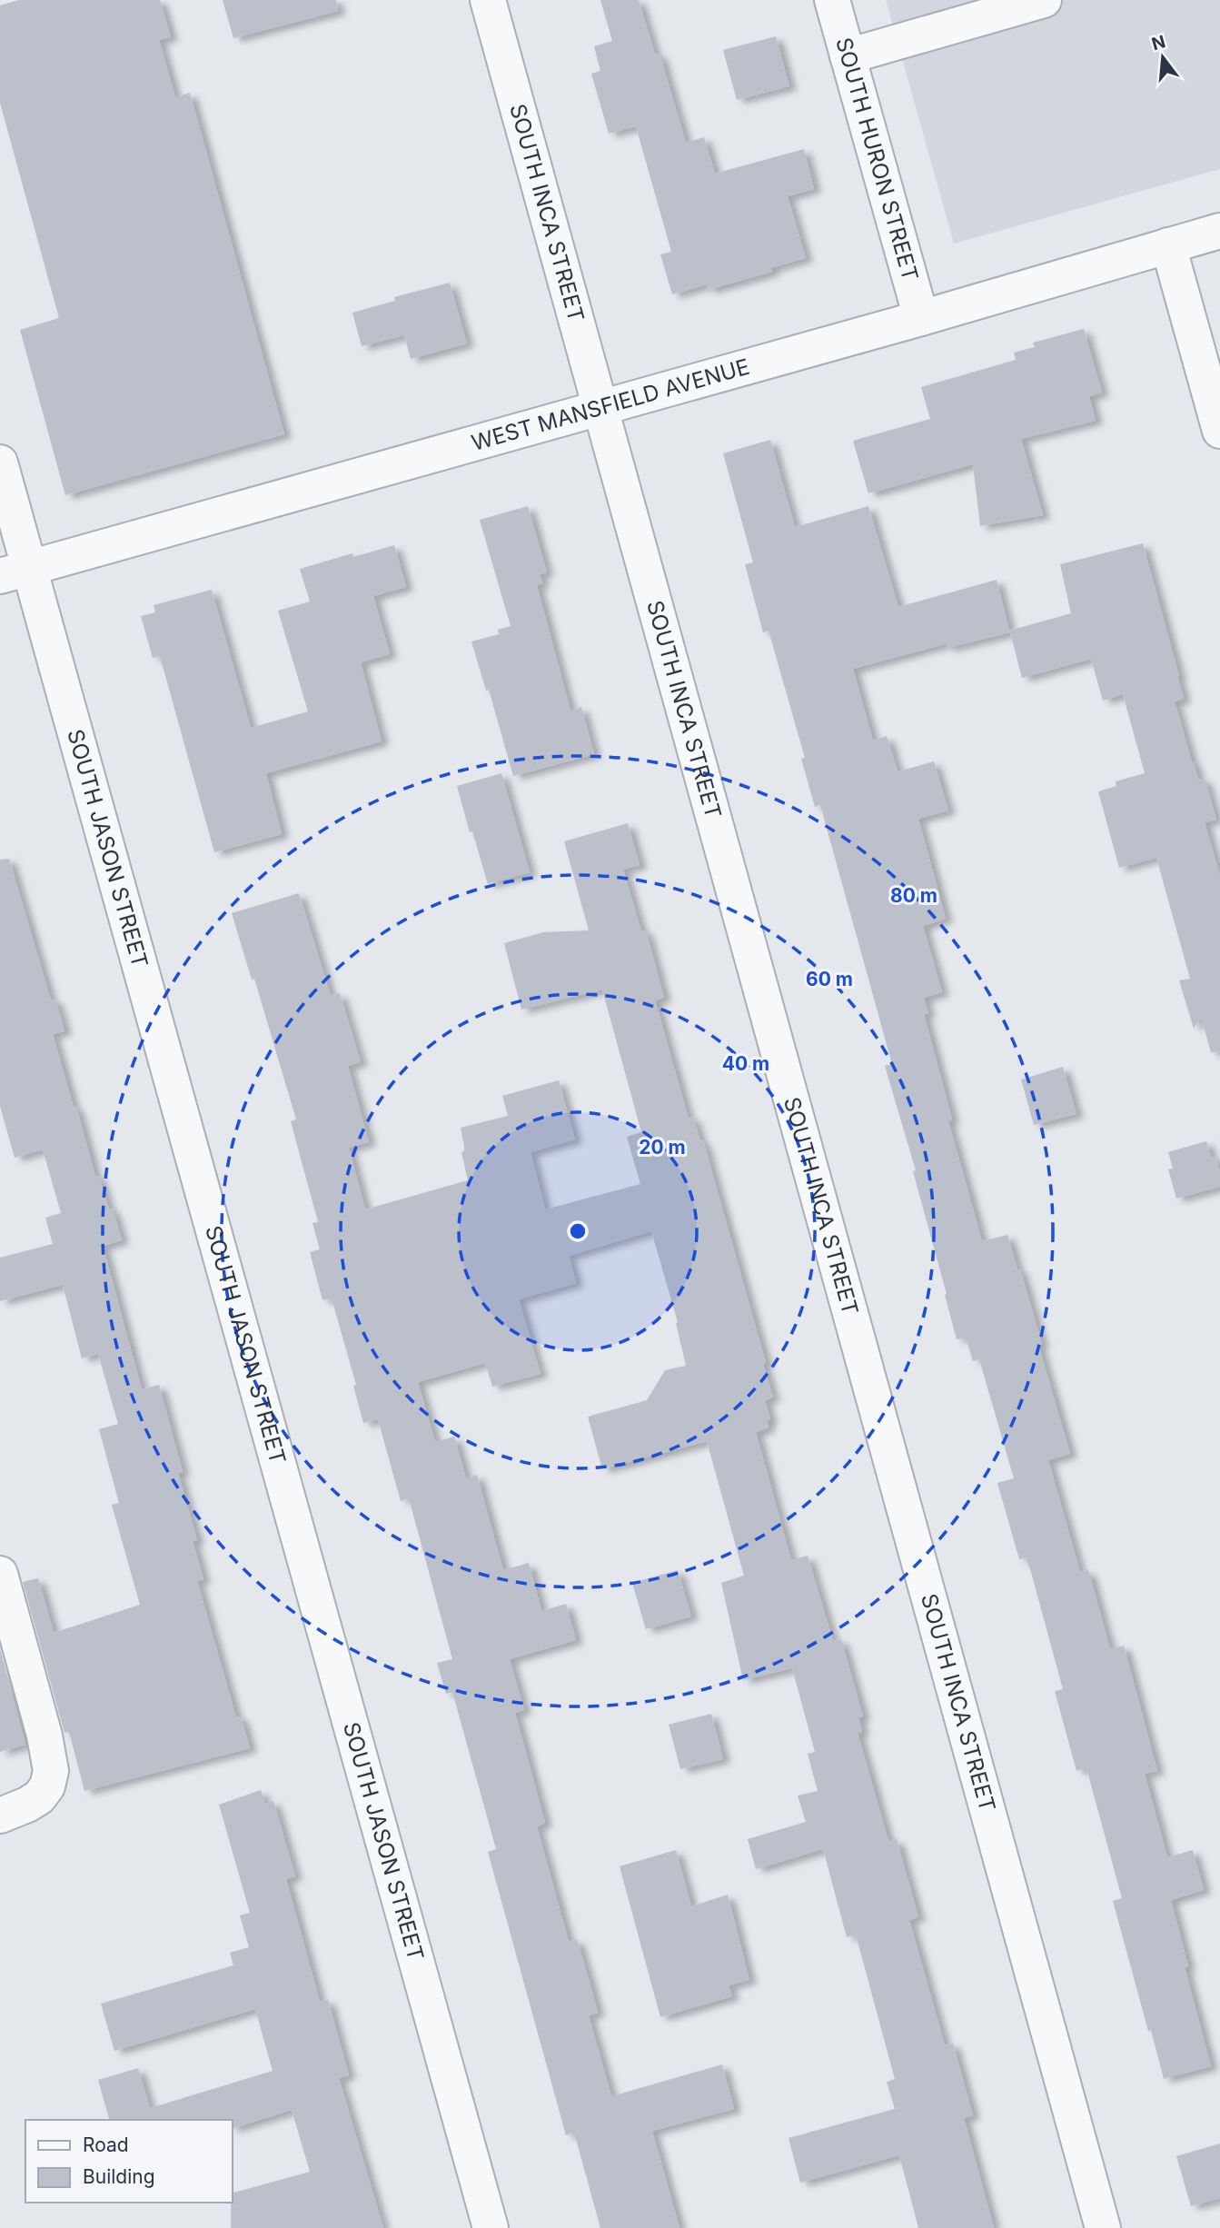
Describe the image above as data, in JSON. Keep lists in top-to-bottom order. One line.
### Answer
{"streets":{"street":["SOUTH HURON STREET","SOUTH INCA STREET","WEST MANSFIELD AVENUE","SOUTH JASON STREET"]},"crossings":[["SOUTH HURON STREET","WEST MANSFIELD AVENUE"],["SOUTH INCA STREET","WEST MANSFIELD AVENUE"],["WEST MANSFIELD AVENUE","SOUTH JASON STREET"]],"legend":["Road","Building"],"north":"top","rings":["80 m","60 m","40 m","20 m"]}
